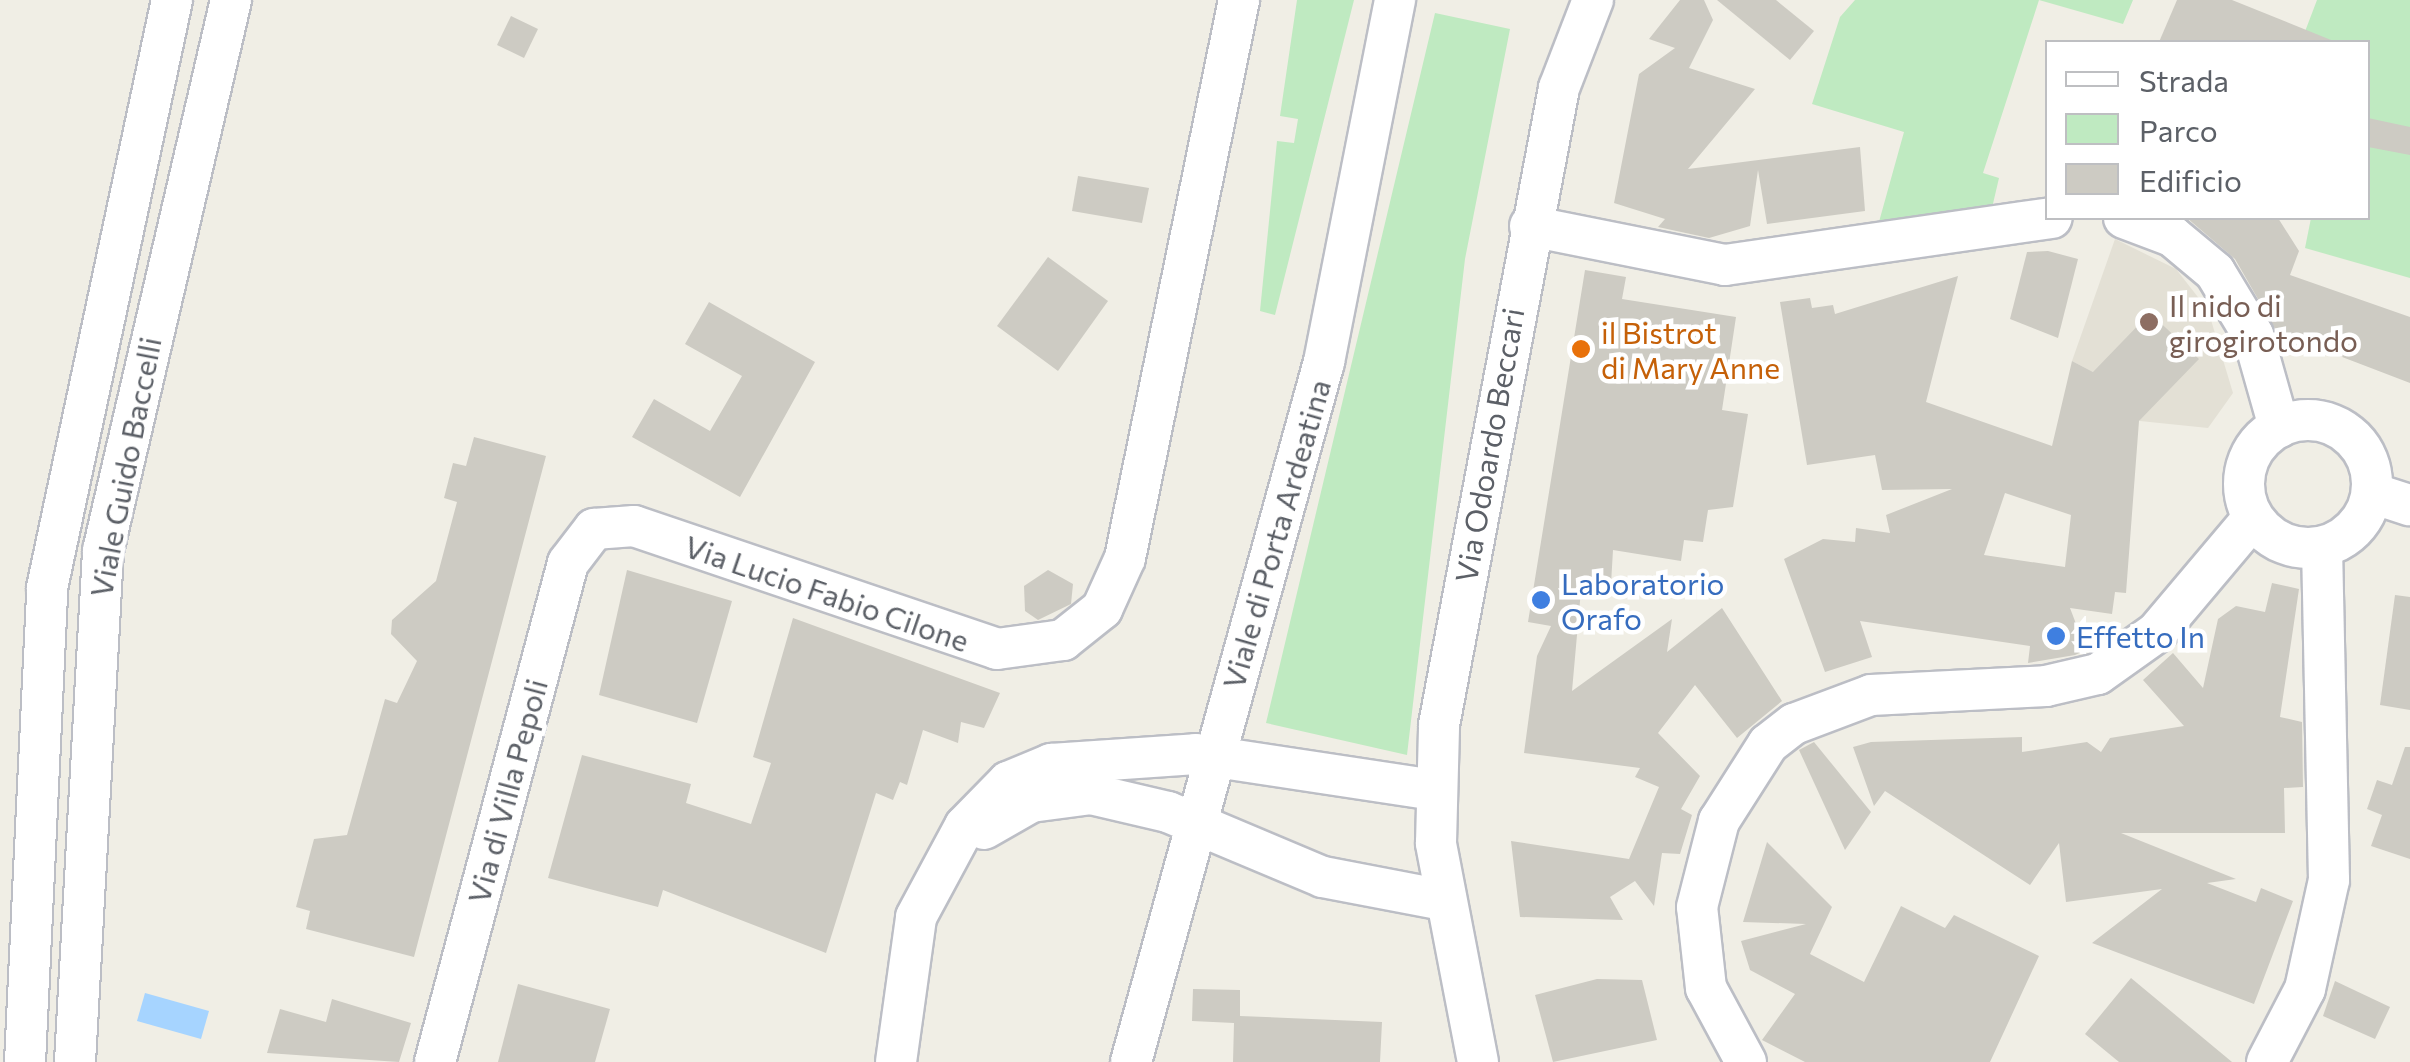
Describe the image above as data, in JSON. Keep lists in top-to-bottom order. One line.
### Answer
{"streets":{"street":["Via Odoardo Beccari","Viale Guido Baccelli","Viale di Porta Ardeatina","Via Lucio Fabio Cilone","Via di Villa Pepoli"]},"crossings":[["Via Lucio Fabio Cilone","Via di Villa Pepoli"]],"places":["Il nido di girogirotondo","il Bistrot di Mary Anne","Laboratorio Orafo","Effetto In"],"legend":["Strada","Parco","Edificio"]}
